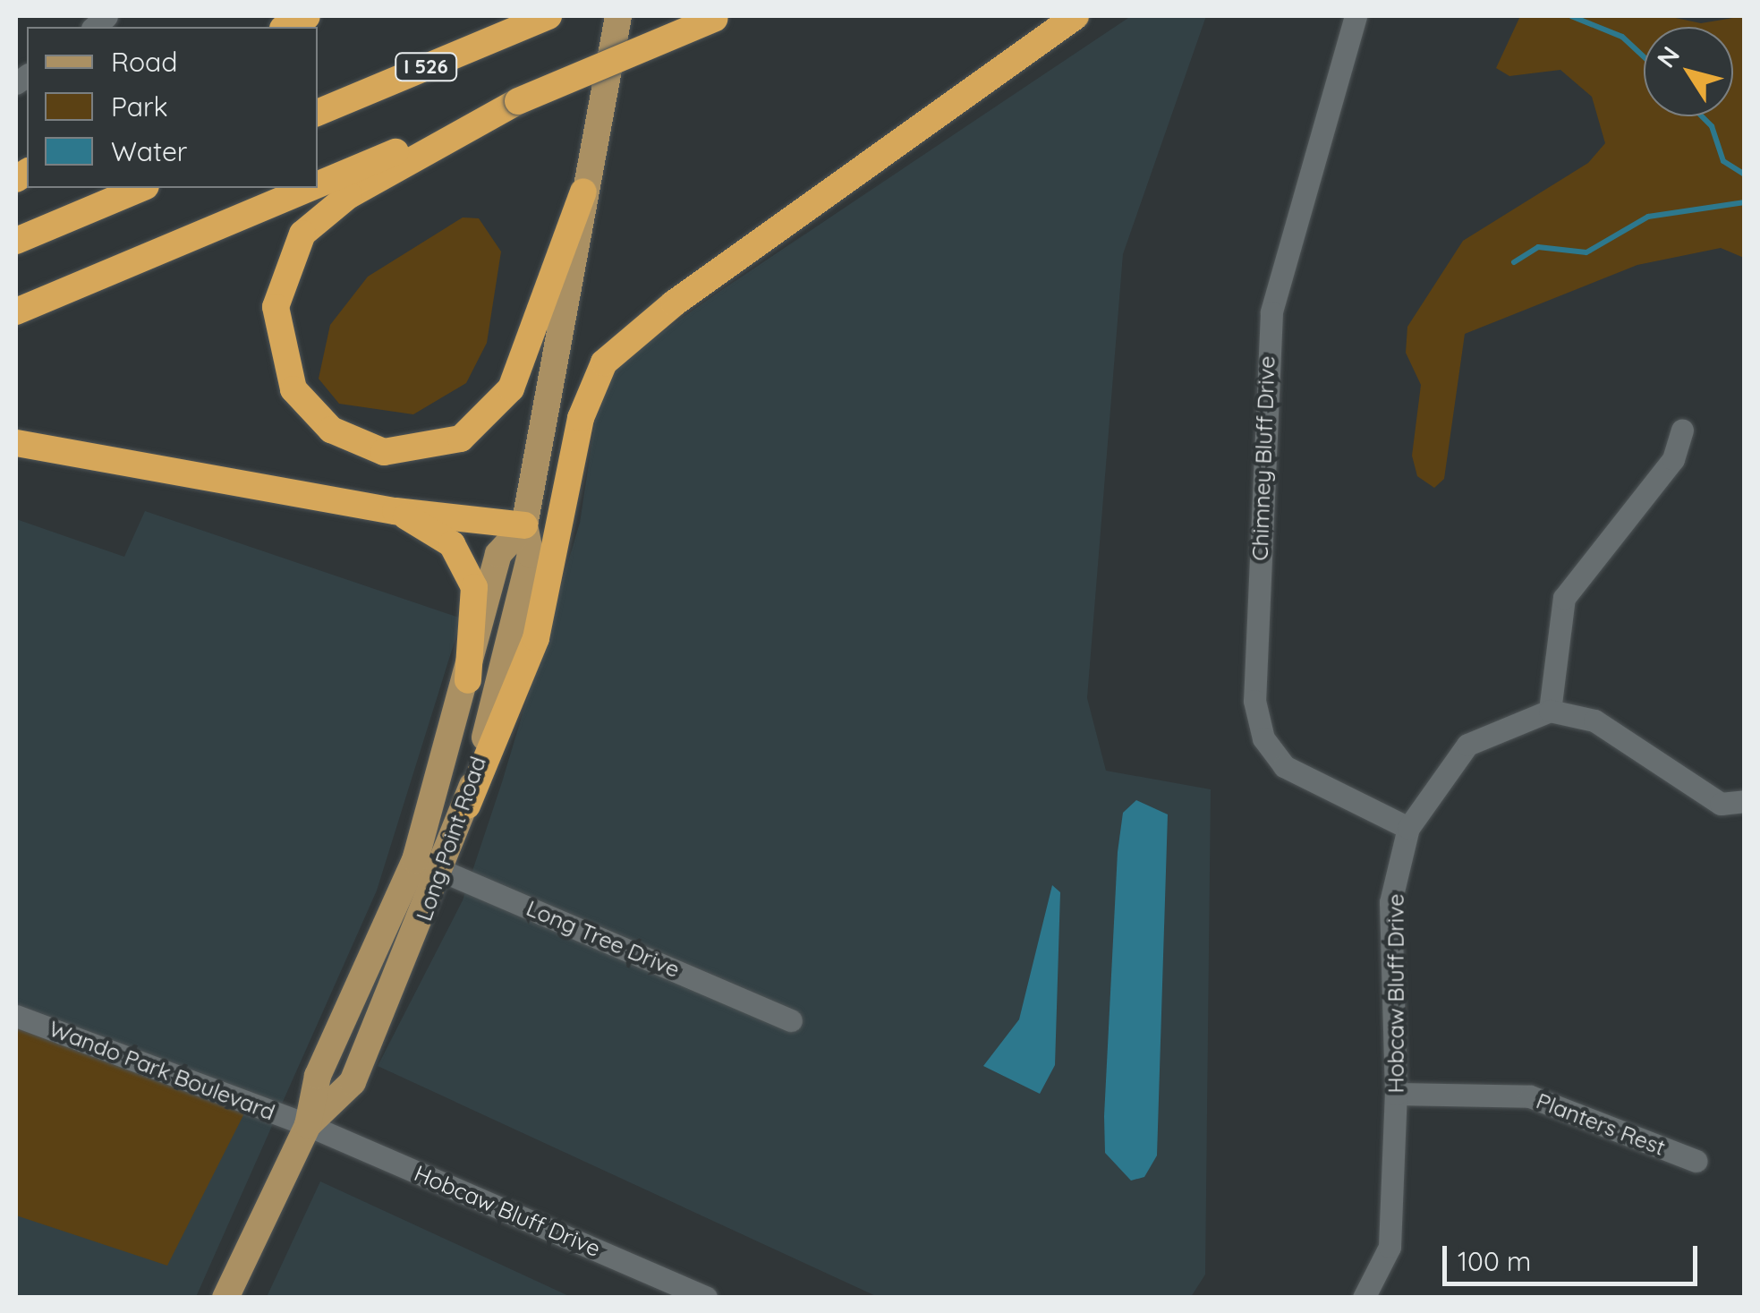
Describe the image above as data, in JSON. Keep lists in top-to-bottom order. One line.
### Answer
{"streets":{"highway":["I 526"],"main road":["Long Point Road"],"street":["Chimney Bluff Drive","Long Tree Drive","Hobcaw Bluff Drive","Wando Park Boulevard","Planters Rest"]},"crossings":[["Chimney Bluff Drive","Hobcaw Bluff Drive"],["Long Point Road","Long Tree Drive"],["Long Point Road","Hobcaw Bluff Drive"],["Long Point Road","Wando Park Boulevard"],["Hobcaw Bluff Drive","Wando Park Boulevard"],["Hobcaw Bluff Drive","Planters Rest"]],"legend":["Road","Park","Water"],"scale_bar":"100 m","north":"top left"}
